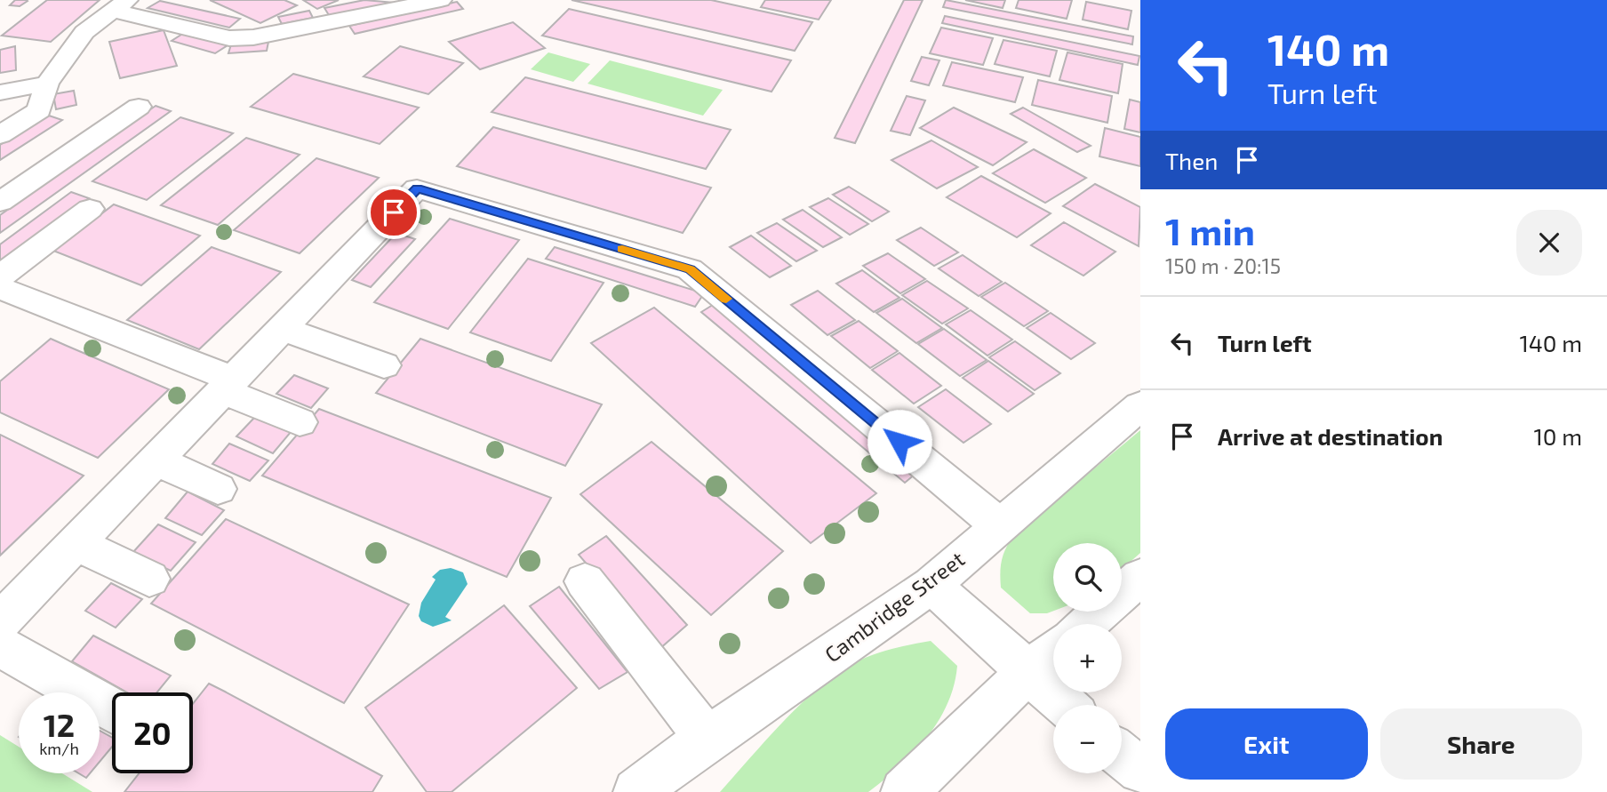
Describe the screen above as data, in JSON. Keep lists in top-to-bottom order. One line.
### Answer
{"streets":{"street":["Cambridge Street"]},"page":{"turn":["140 m","Turn left"],"then":"Then","heading":["1 min","150 m · 20:15"],"list":[{"name":"Turn left","value":"140 m"},{"name":"Arrive at destination","value":"10 m"}],"map_buttons":["+","−"],"speed":"12 km/h","limit":"20","buttons":["Exit","Share"]}}
